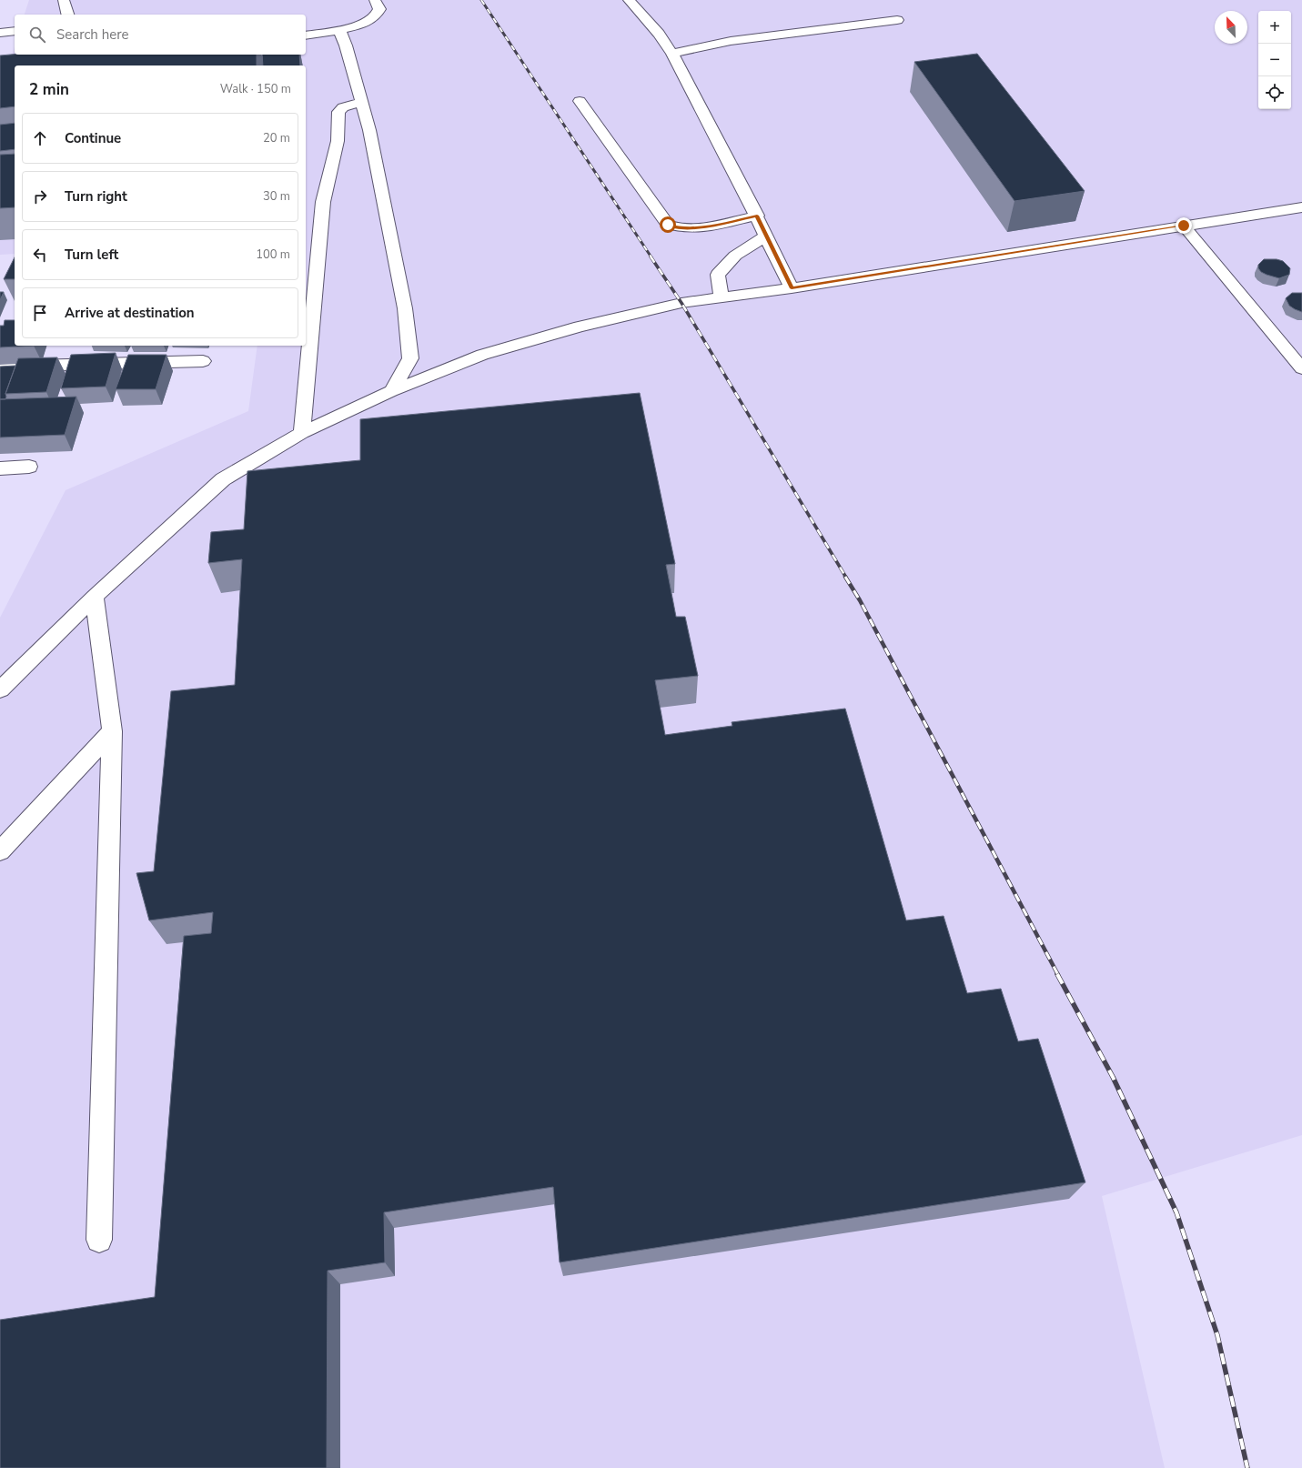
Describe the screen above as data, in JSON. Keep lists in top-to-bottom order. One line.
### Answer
{"north":"top left","page":{"map_buttons":["+","−"],"search":"Search here","heading":["2 min","Walk · 150 m"],"list":[["Continue","20 m"],["Turn right","30 m"],["Turn left","100 m"],"Arrive at destination"]}}
